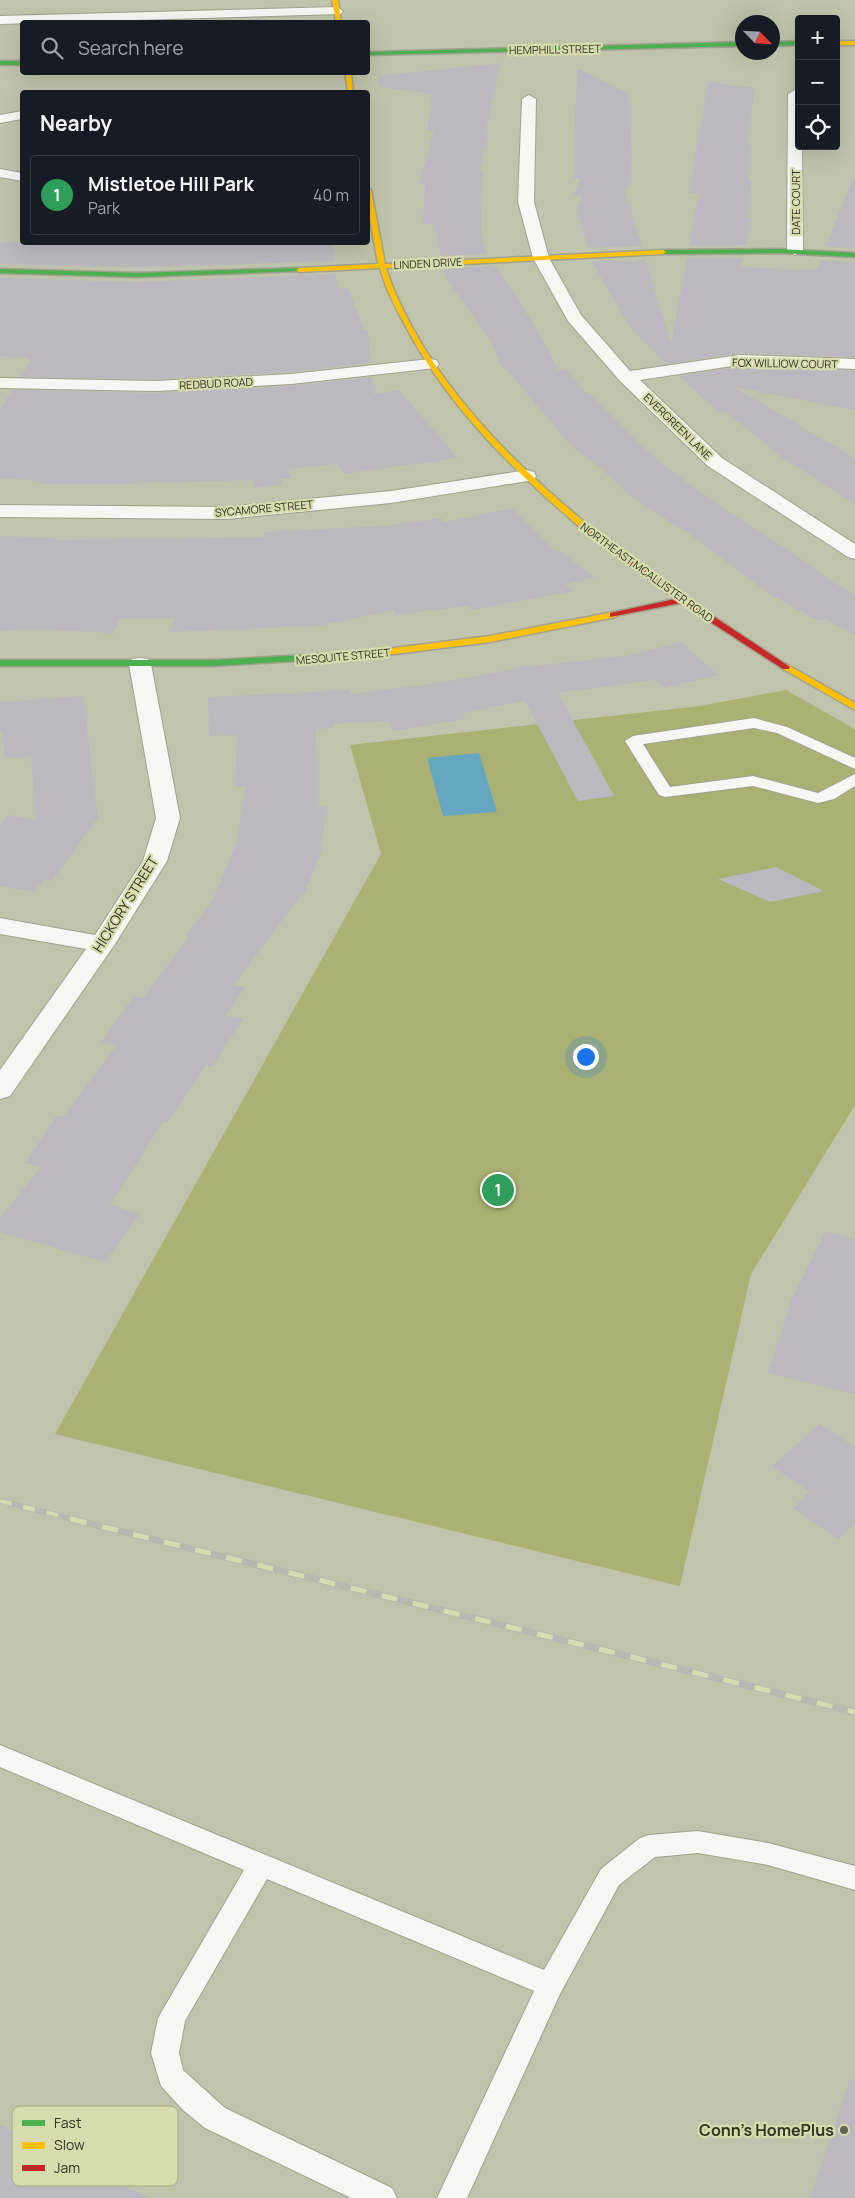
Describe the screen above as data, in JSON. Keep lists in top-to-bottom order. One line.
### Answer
{"streets":{"street":["HEMPHILL STREET","DATE COURT","LINDEN DRIVE","FOX WILLIOW COURT","REDBUD ROAD","EVERGREEN LANE","SYCAMORE STREET","NORTHEAST MCALLISTER ROAD","MESQUITE STREET","HICKORY STREET"]},"crossings":[["DATE COURT","LINDEN DRIVE"],["LINDEN DRIVE","EVERGREEN LANE"],["LINDEN DRIVE","NORTHEAST MCALLISTER ROAD"],["FOX WILLIOW COURT","EVERGREEN LANE"],["REDBUD ROAD","NORTHEAST MCALLISTER ROAD"],["SYCAMORE STREET","NORTHEAST MCALLISTER ROAD"],["NORTHEAST MCALLISTER ROAD","MESQUITE STREET"],["MESQUITE STREET","HICKORY STREET"]],"places":["Conn's HomePlus"],"legend":["Fast","Slow","Jam"],"north":"bottom right","page":{"map_buttons":["+","−"],"search":"Search here","heading":"Nearby","list":[{"mark":"1","name":"Mistletoe Hill Park","note":"Park","value":"40 m"}],"pins":"1"}}
